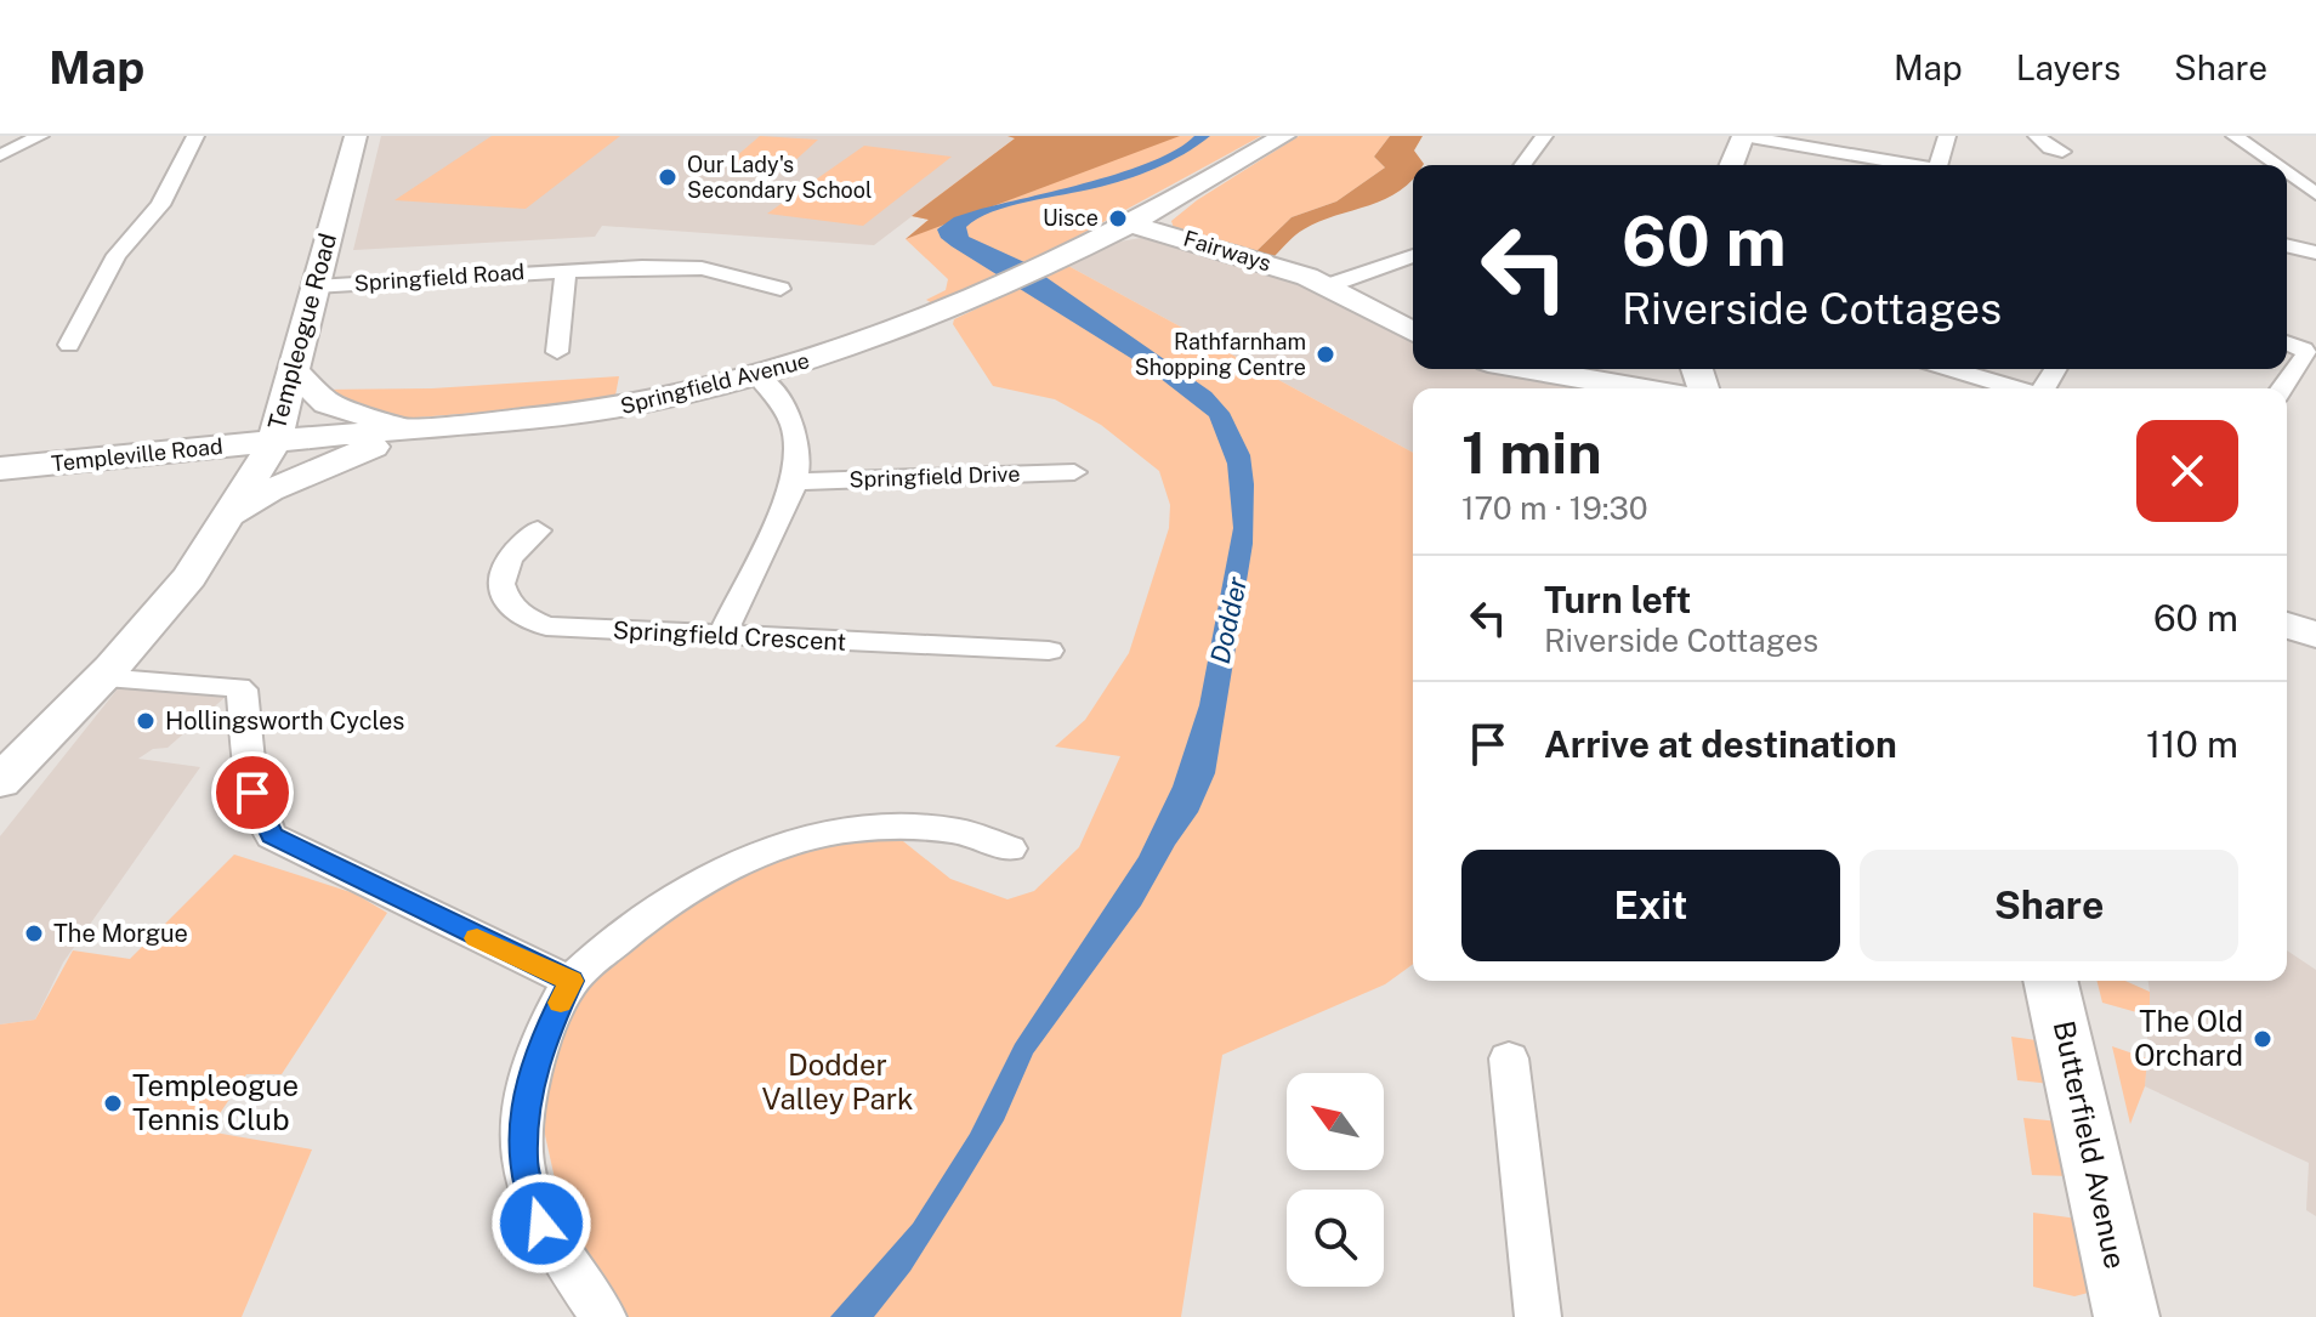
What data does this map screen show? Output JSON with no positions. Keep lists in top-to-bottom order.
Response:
{
  "streets": {
    "main road": [
      "Fairways",
      "Templeogue Road",
      "Springfield Avenue",
      "Templeville Road",
      "Butterfield Avenue"
    ],
    "street": ["Springfield Road", "Springfield Drive", "Springfield Crescent"]
  },
  "crossings": [
    ["Fairways", "Springfield Avenue"],
    ["Springfield Road", "Templeogue Road"],
    ["Templeogue Road", "Springfield Avenue"],
    ["Templeogue Road", "Templeville Road"],
    ["Springfield Avenue", "Templeville Road"]
  ],
  "water": ["Dodder"],
  "parks": ["Dodder Valley Park"],
  "places": [
    "Our Lady's Secondary School",
    "Uisce",
    "Rathfarnham Shopping Centre",
    "Hollingsworth Cycles",
    "The Morgue",
    "The Old Orchard",
    "Templeogue Tennis Club"
  ],
  "north": "top left",
  "page": {
    "header": "Map",
    "nav": ["Map", "Layers", "Share"],
    "turn": ["60 m", "Riverside Cottages"],
    "heading": ["1 min", "170 m · 19:30"],
    "list": [
      {
        "name": "Turn left",
        "note": "Riverside Cottages",
        "value": "60 m"
      },
      {
        "name": "Arrive at destination",
        "value": "110 m"
      }
    ],
    "buttons": ["Exit", "Share"]
  }
}
